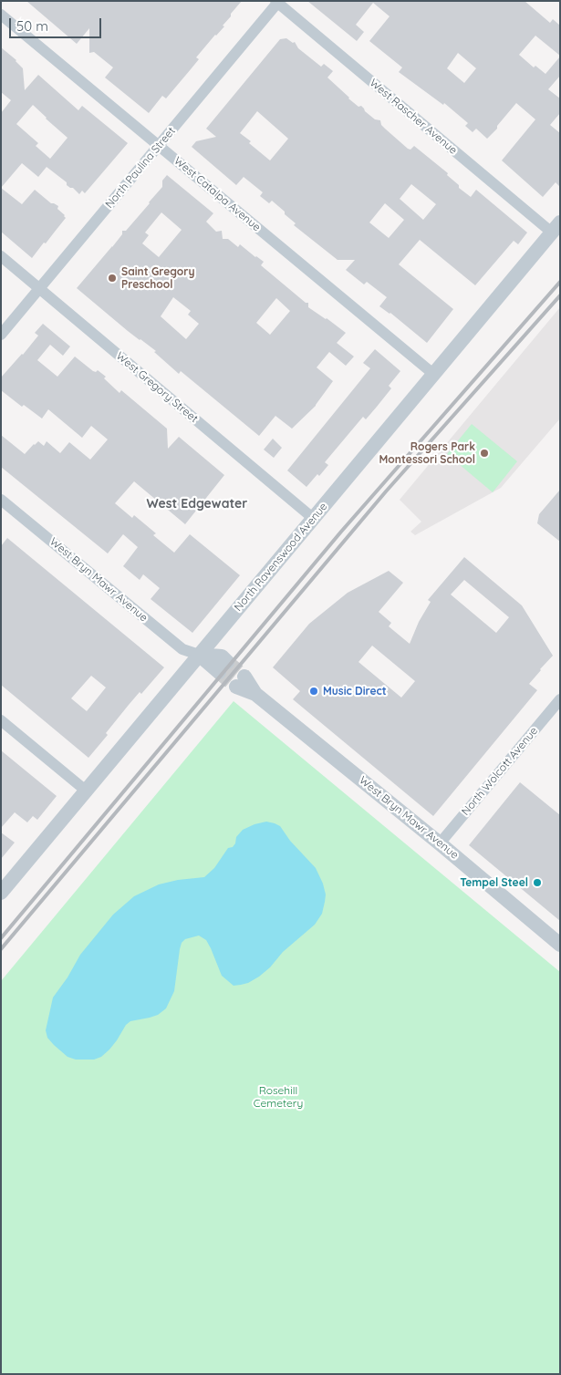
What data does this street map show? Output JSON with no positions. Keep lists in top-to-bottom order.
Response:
{
  "streets": {
    "street": [
      "West Rascher Avenue",
      "North Paulina Street",
      "West Catalpa Avenue",
      "West Gregory Street",
      "North Ravenswood Avenue",
      "West Bryn Mawr Avenue",
      "North Wolcott Avenue"
    ]
  },
  "crossings": [
    ["West Rascher Avenue", "North Paulina Street"],
    ["West Rascher Avenue", "North Ravenswood Avenue"],
    ["North Paulina Street", "West Catalpa Avenue"],
    ["North Paulina Street", "West Gregory Street"],
    ["West Catalpa Avenue", "North Ravenswood Avenue"],
    ["West Gregory Street", "North Ravenswood Avenue"],
    ["North Ravenswood Avenue", "West Bryn Mawr Avenue"],
    ["West Bryn Mawr Avenue", "North Wolcott Avenue"]
  ],
  "districts": ["West Edgewater"],
  "parks": ["Rosehill Cemetery"],
  "places": [
    "Saint Gregory Preschool",
    "Rogers Park Montessori School",
    "Music Direct",
    "Tempel Steel"
  ],
  "scale_bar": "50 m"
}
